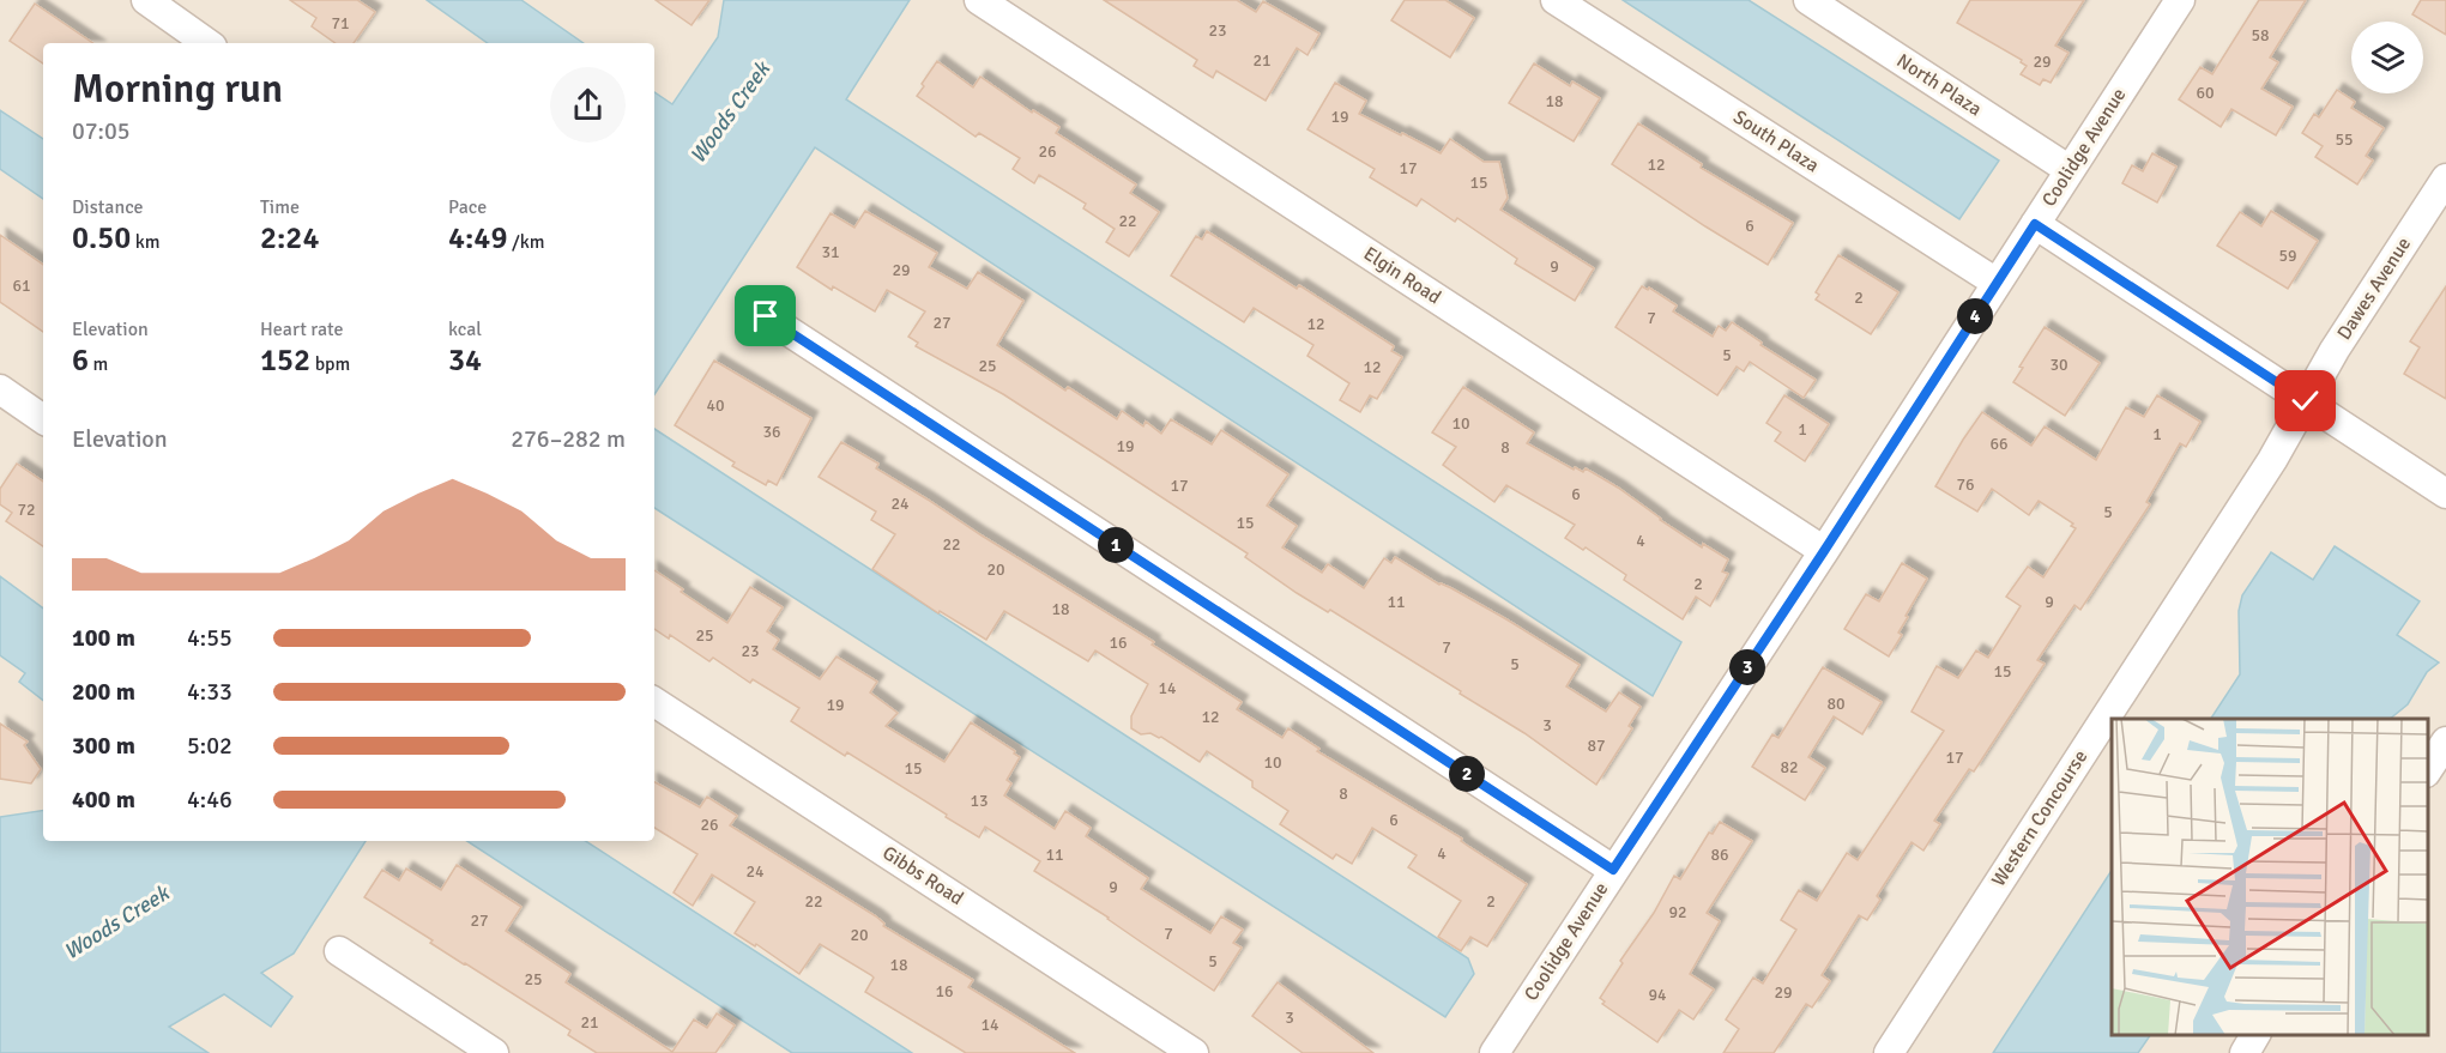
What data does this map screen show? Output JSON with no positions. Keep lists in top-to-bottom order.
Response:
{
  "streets": {
    "street": [
      "North Plaza",
      "South Plaza",
      "Coolidge Avenue",
      "Elgin Road",
      "Dawes Avenue",
      "Western Concourse",
      "Gibbs Road"
    ]
  },
  "crossings": [
    ["North Plaza", "Coolidge Avenue"],
    ["South Plaza", "Coolidge Avenue"],
    ["Coolidge Avenue", "Elgin Road"],
    ["Dawes Avenue", "Western Concourse"]
  ],
  "water": ["Woods Creek"],
  "house_numbers": [
    "71",
    "23",
    "58",
    "21",
    "29",
    "60",
    "18",
    "19",
    "55",
    "26",
    "12",
    "17",
    "15",
    "22",
    "6",
    "31",
    "59",
    "9",
    "29",
    "61",
    "2",
    "7",
    "27",
    "12",
    "5",
    "30",
    "25",
    "12",
    "40",
    "10",
    "1",
    "36",
    "1",
    "66",
    "19",
    "8",
    "76",
    "17",
    "6",
    "24",
    "72",
    "5",
    "15",
    "4",
    "22",
    "20",
    "2",
    "11",
    "9",
    "18",
    "25",
    "16",
    "7",
    "23",
    "5",
    "15",
    "14",
    "80",
    "19",
    "12",
    "3",
    "87",
    "17",
    "10",
    "82",
    "15",
    "8",
    "13",
    "6",
    "26",
    "4",
    "11",
    "86",
    "24",
    "9",
    "22",
    "2",
    "92",
    "27",
    "7",
    "20",
    "5",
    "18",
    "25",
    "16",
    "29",
    "94",
    "3",
    "21",
    "14"
  ],
  "page": {
    "heading": ["Morning run", "07:05"],
    "stats": [
      ["Distance", "0.50 km"],
      ["Time", "2:24"],
      ["Pace", "4:49 /km"],
      ["Elevation", "6 m"],
      ["Heart rate", "152 bpm"],
      ["kcal", "34"]
    ],
    "pins": [
      "4",
      "1",
      "3",
      "2"
    ],
    "chart": ["Elevation", "276–282 m"],
    "list": [
      {
        "name": "100 m",
        "note": "4:55"
      },
      {
        "name": "200 m",
        "note": "4:33"
      },
      {
        "name": "300 m",
        "note": "5:02"
      },
      {
        "name": "400 m",
        "note": "4:46"
      }
    ]
  }
}
